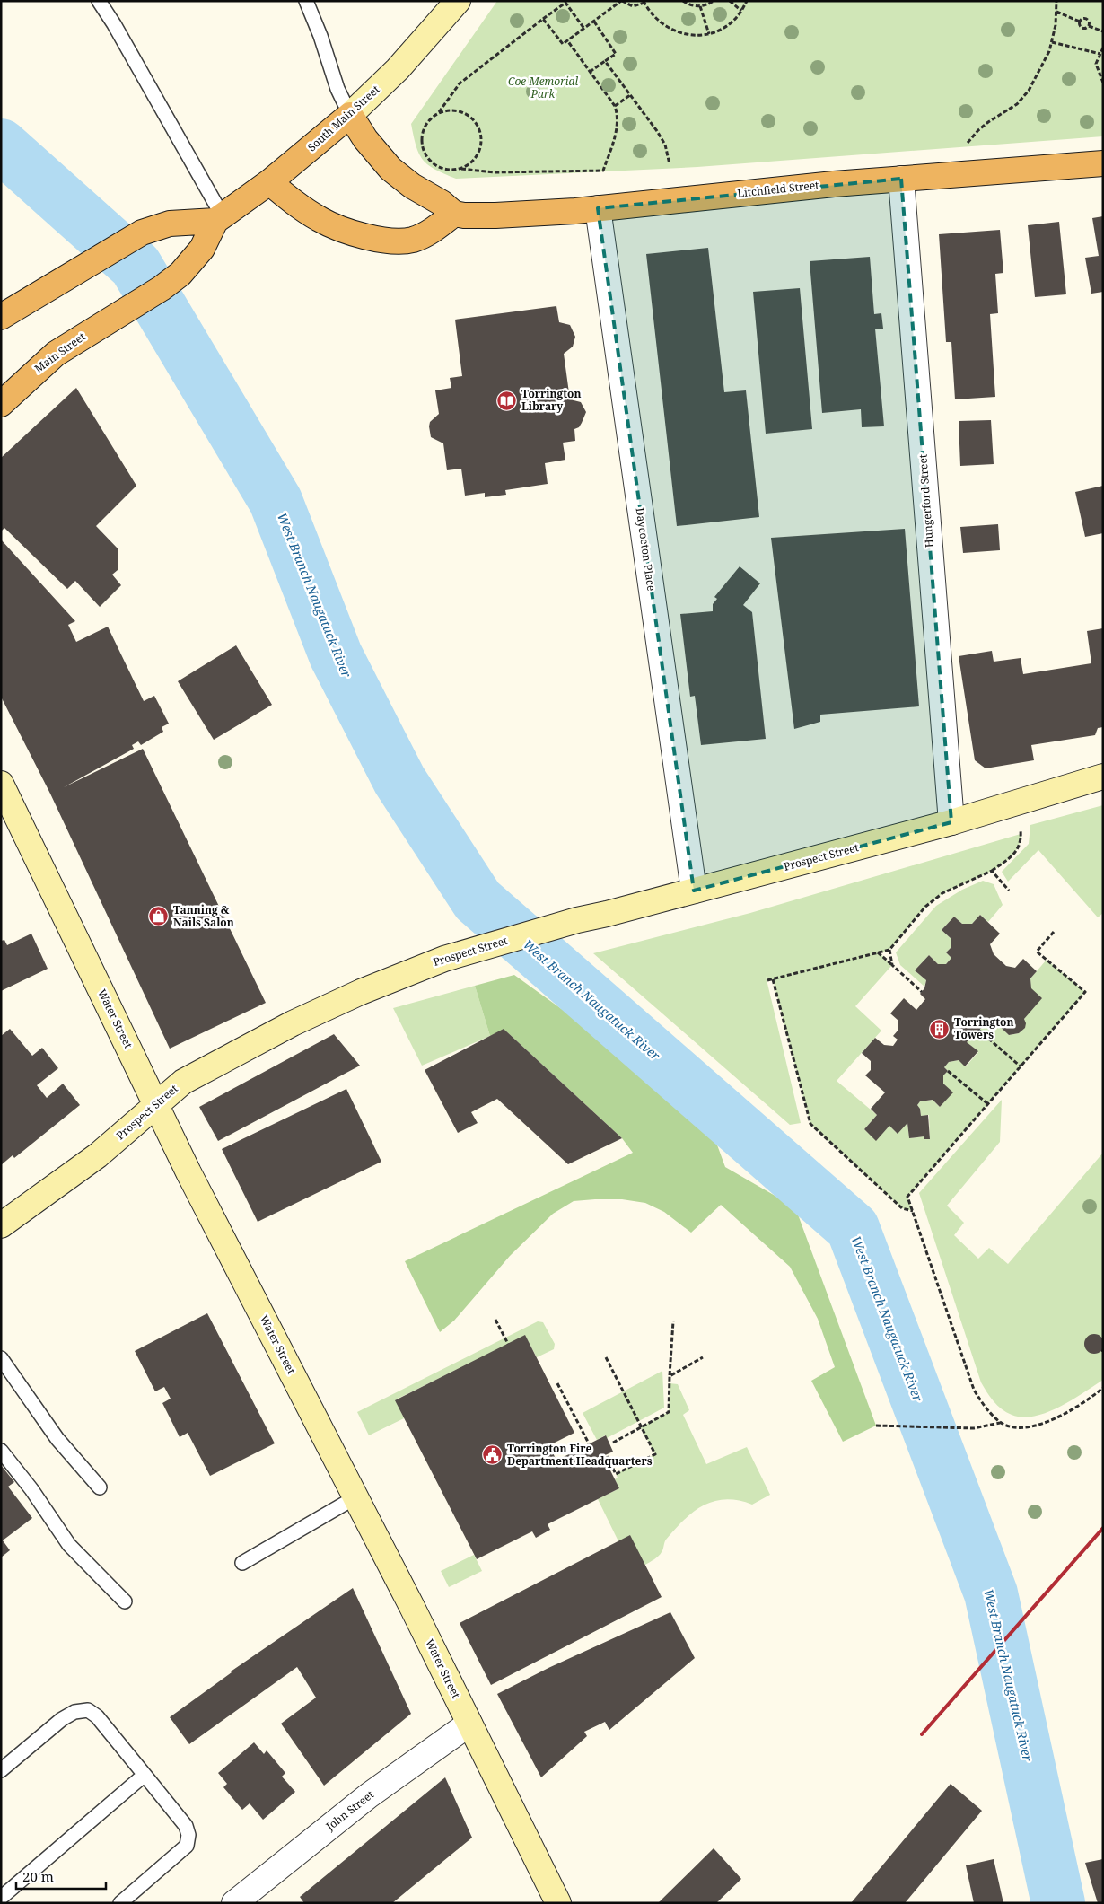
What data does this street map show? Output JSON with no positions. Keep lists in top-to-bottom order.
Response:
{
  "streets": {
    "highway": ["South Main Street", "Litchfield Street", "Main Street"],
    "main road": ["Prospect Street", "Water Street"],
    "street": ["Hungerford Street", "Daycoeton Place", "John Street"]
  },
  "crossings": [
    ["South Main Street", "Main Street"],
    ["Litchfield Street", "Hungerford Street"],
    ["Litchfield Street", "Daycoeton Place"],
    ["Hungerford Street", "Prospect Street"],
    ["Daycoeton Place", "Prospect Street"],
    ["Prospect Street", "Water Street"],
    ["Water Street", "John Street"]
  ],
  "water": ["West Branch Naugatuck River"],
  "parks": ["Coe Memorial Park"],
  "places": {
    "library": ["Torrington Library"],
    "shop": ["Tanning & Nails Salon"],
    "building": ["Torrington Towers"],
    "public building": ["Torrington Fire Department Headquarters"]
  },
  "scale_bar": "20 m"
}
